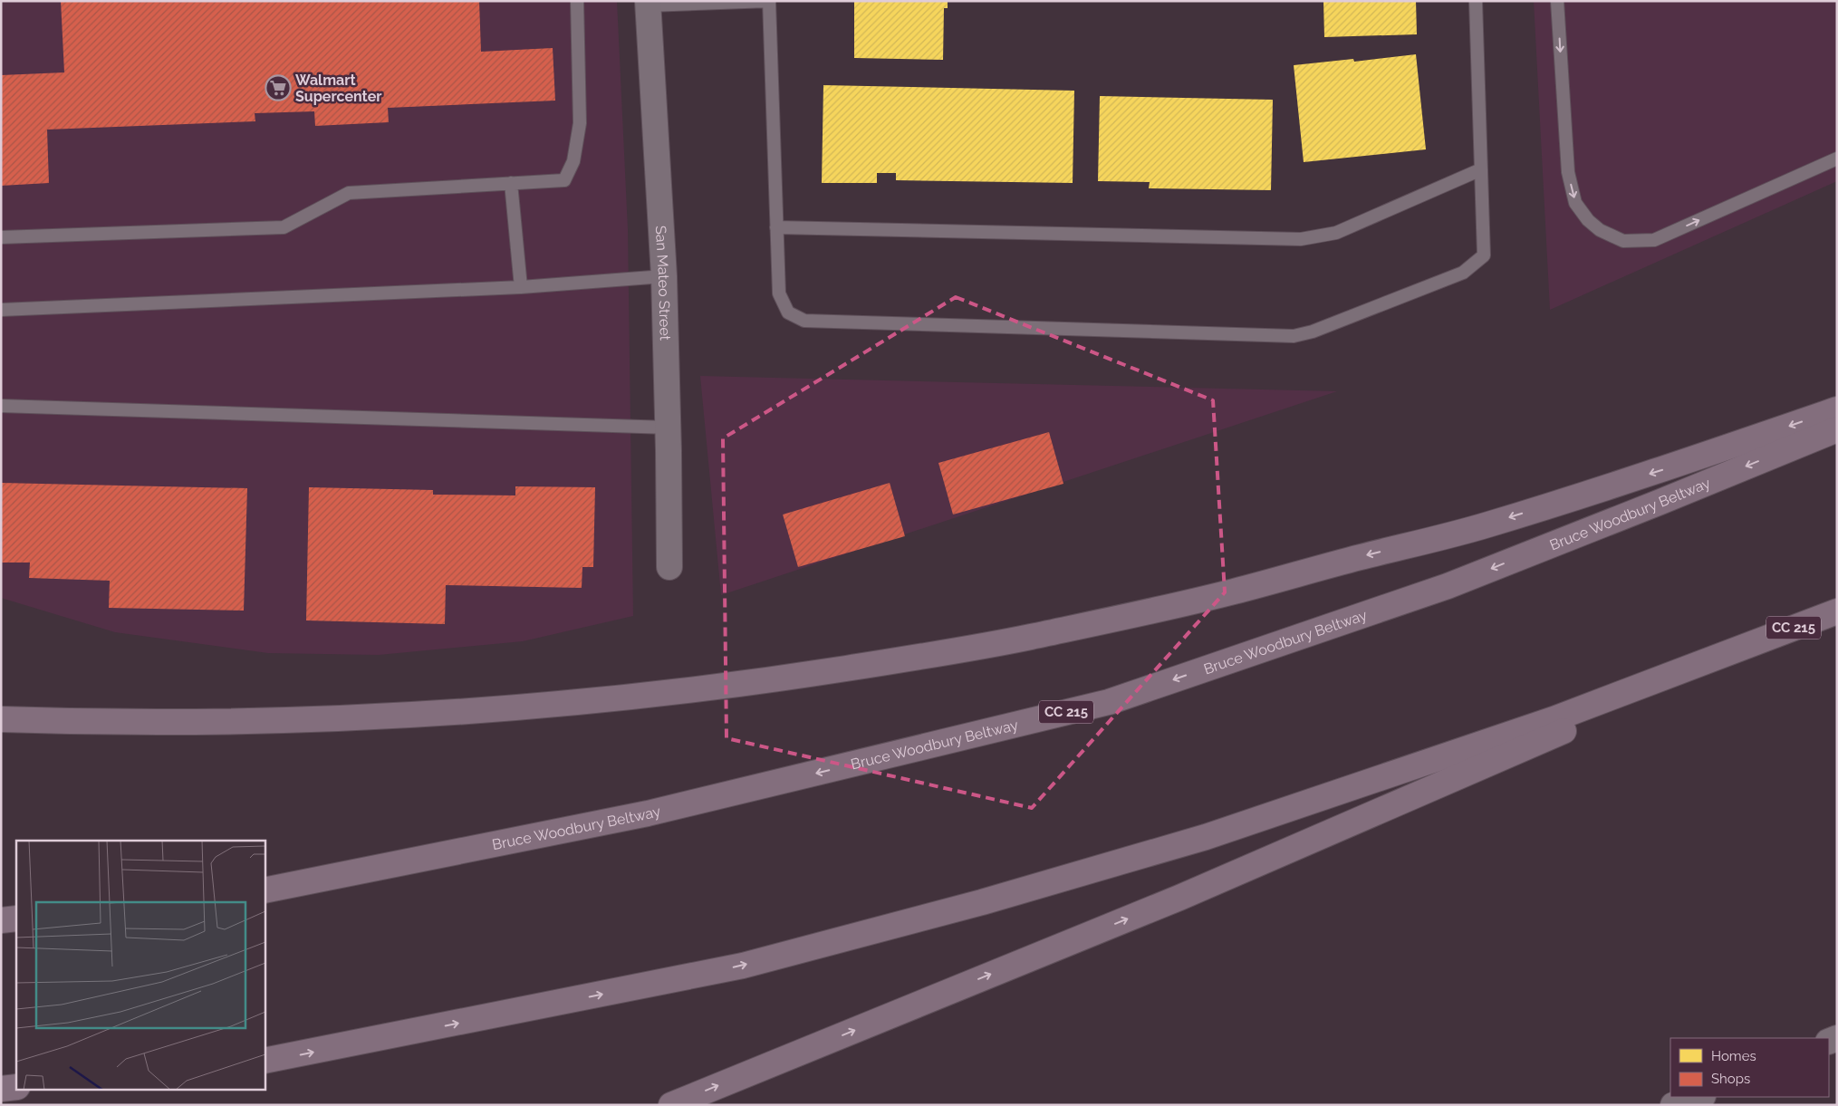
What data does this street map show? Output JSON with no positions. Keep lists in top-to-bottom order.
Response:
{
  "streets": {
    "highway": ["Bruce Woodbury Beltway", "CC 215"],
    "street": ["San Mateo Street"]
  },
  "places": {
    "supermarket": ["Walmart Supercenter"]
  },
  "legend": ["Homes", "Shops"]
}
